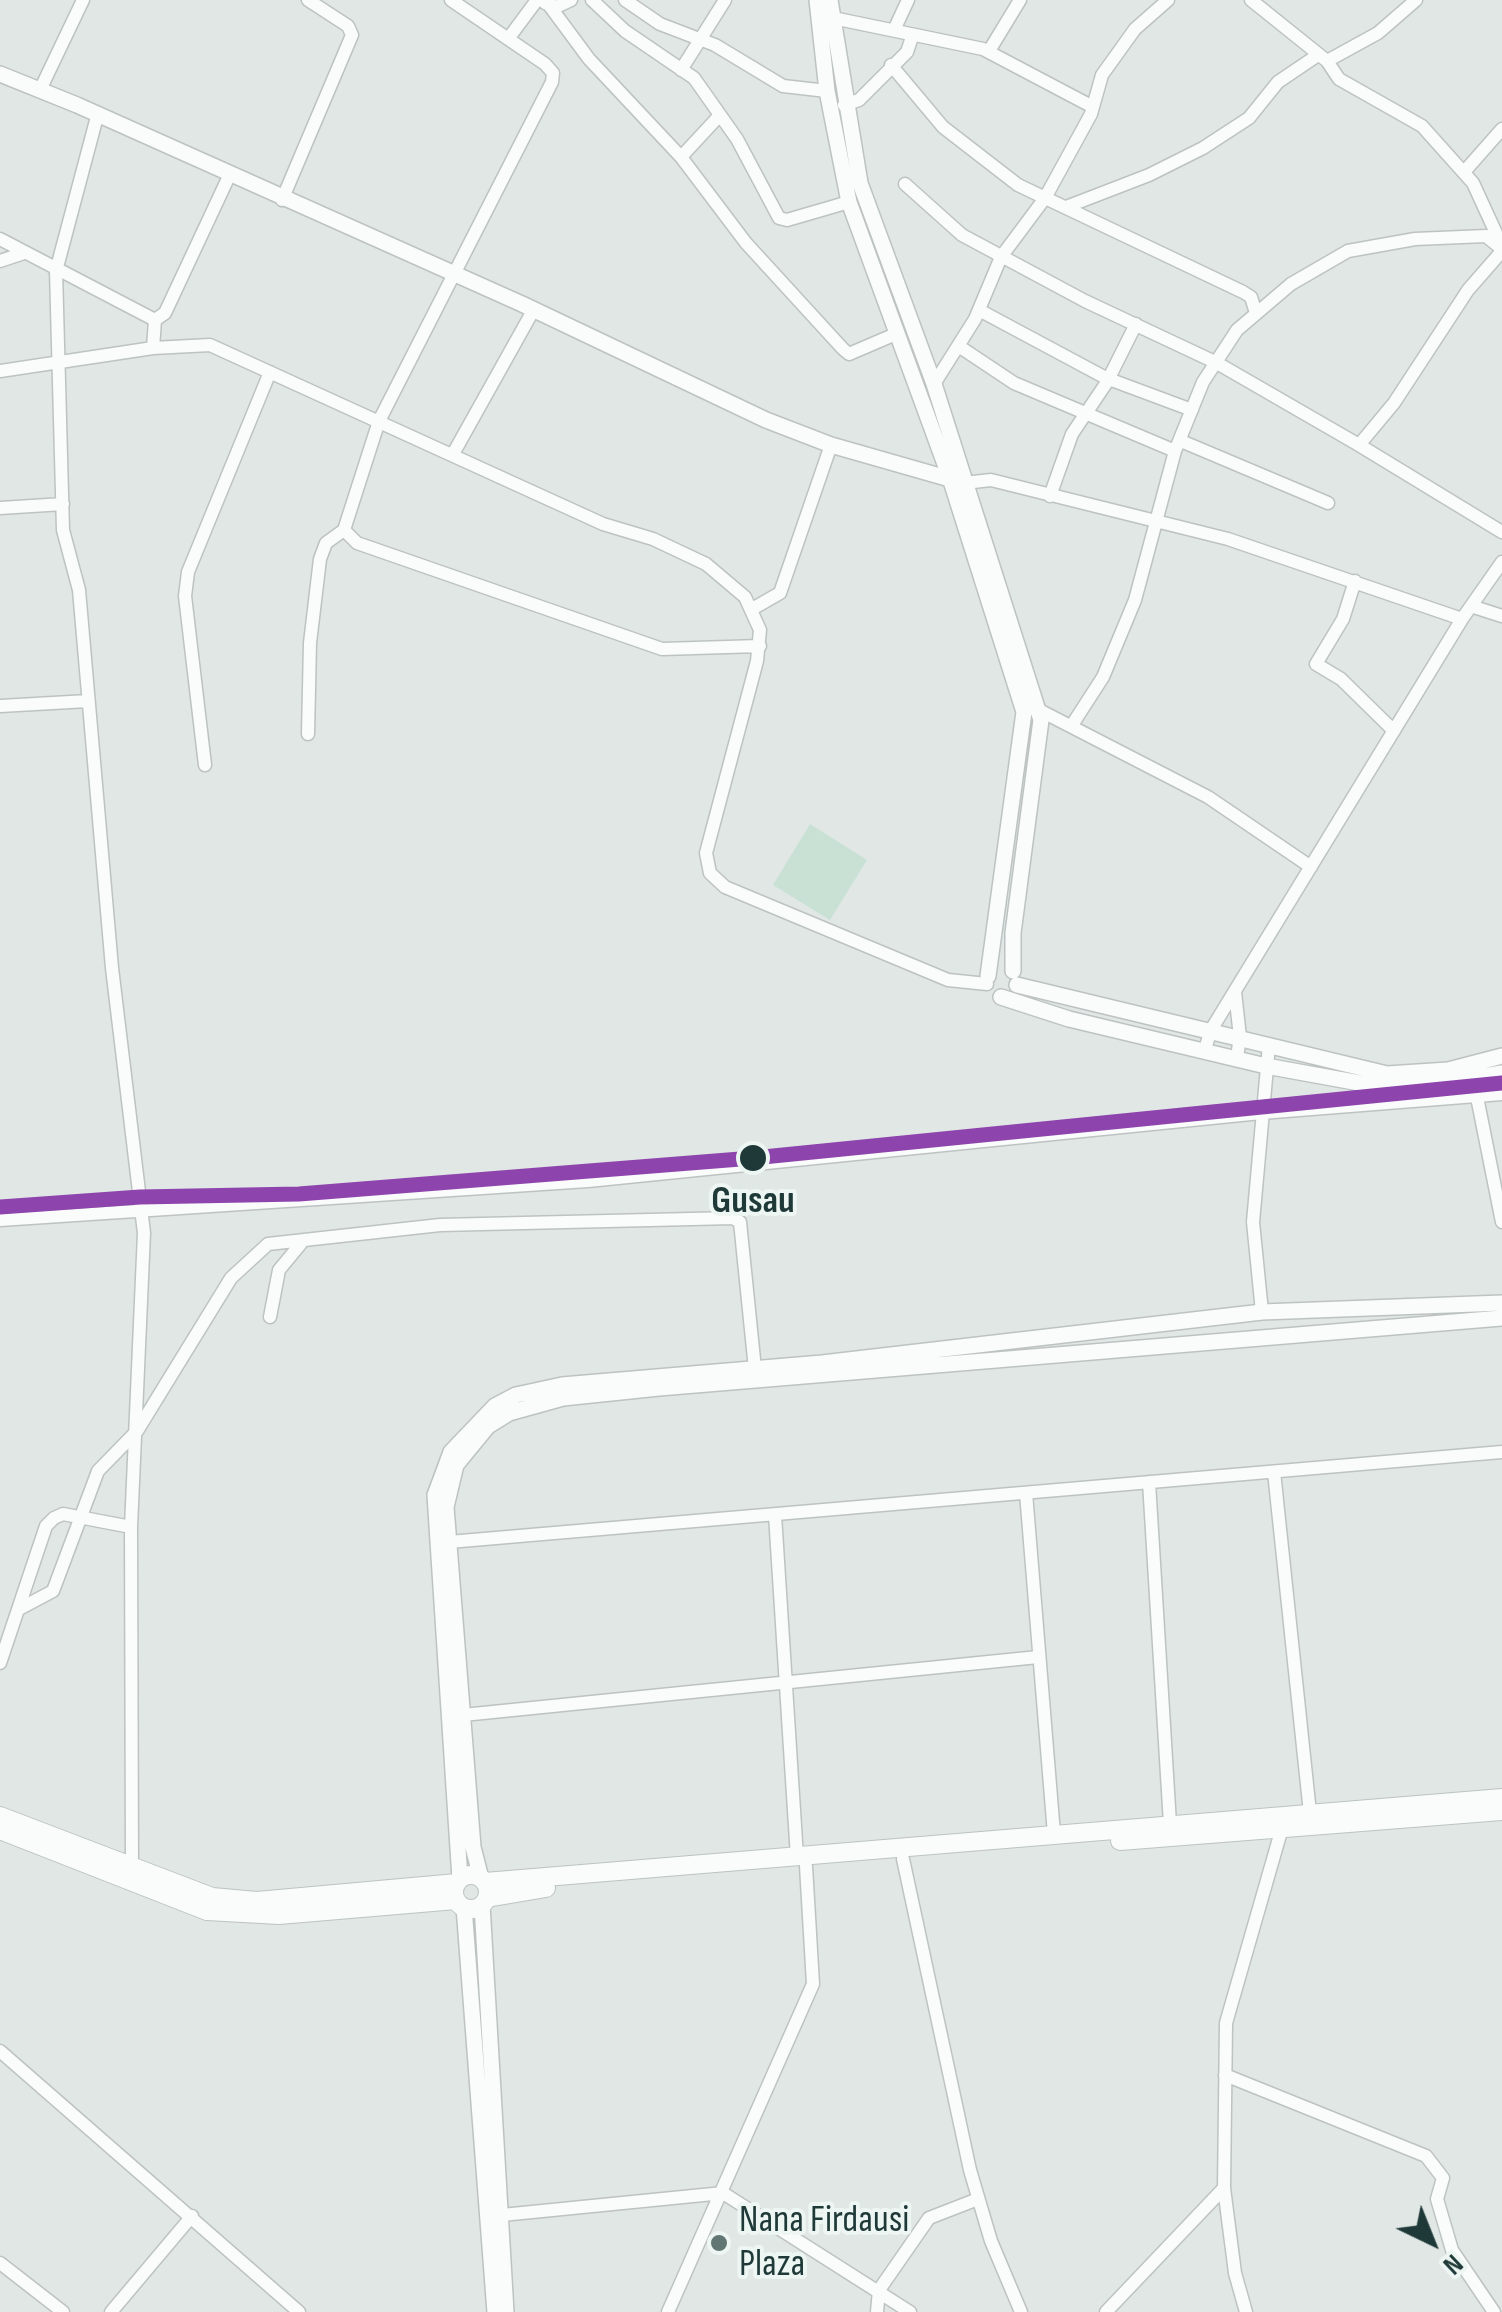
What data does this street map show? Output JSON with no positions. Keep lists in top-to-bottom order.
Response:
{
  "places": ["Gusau", "Nana Firdausi Plaza"],
  "north": "bottom right"
}
